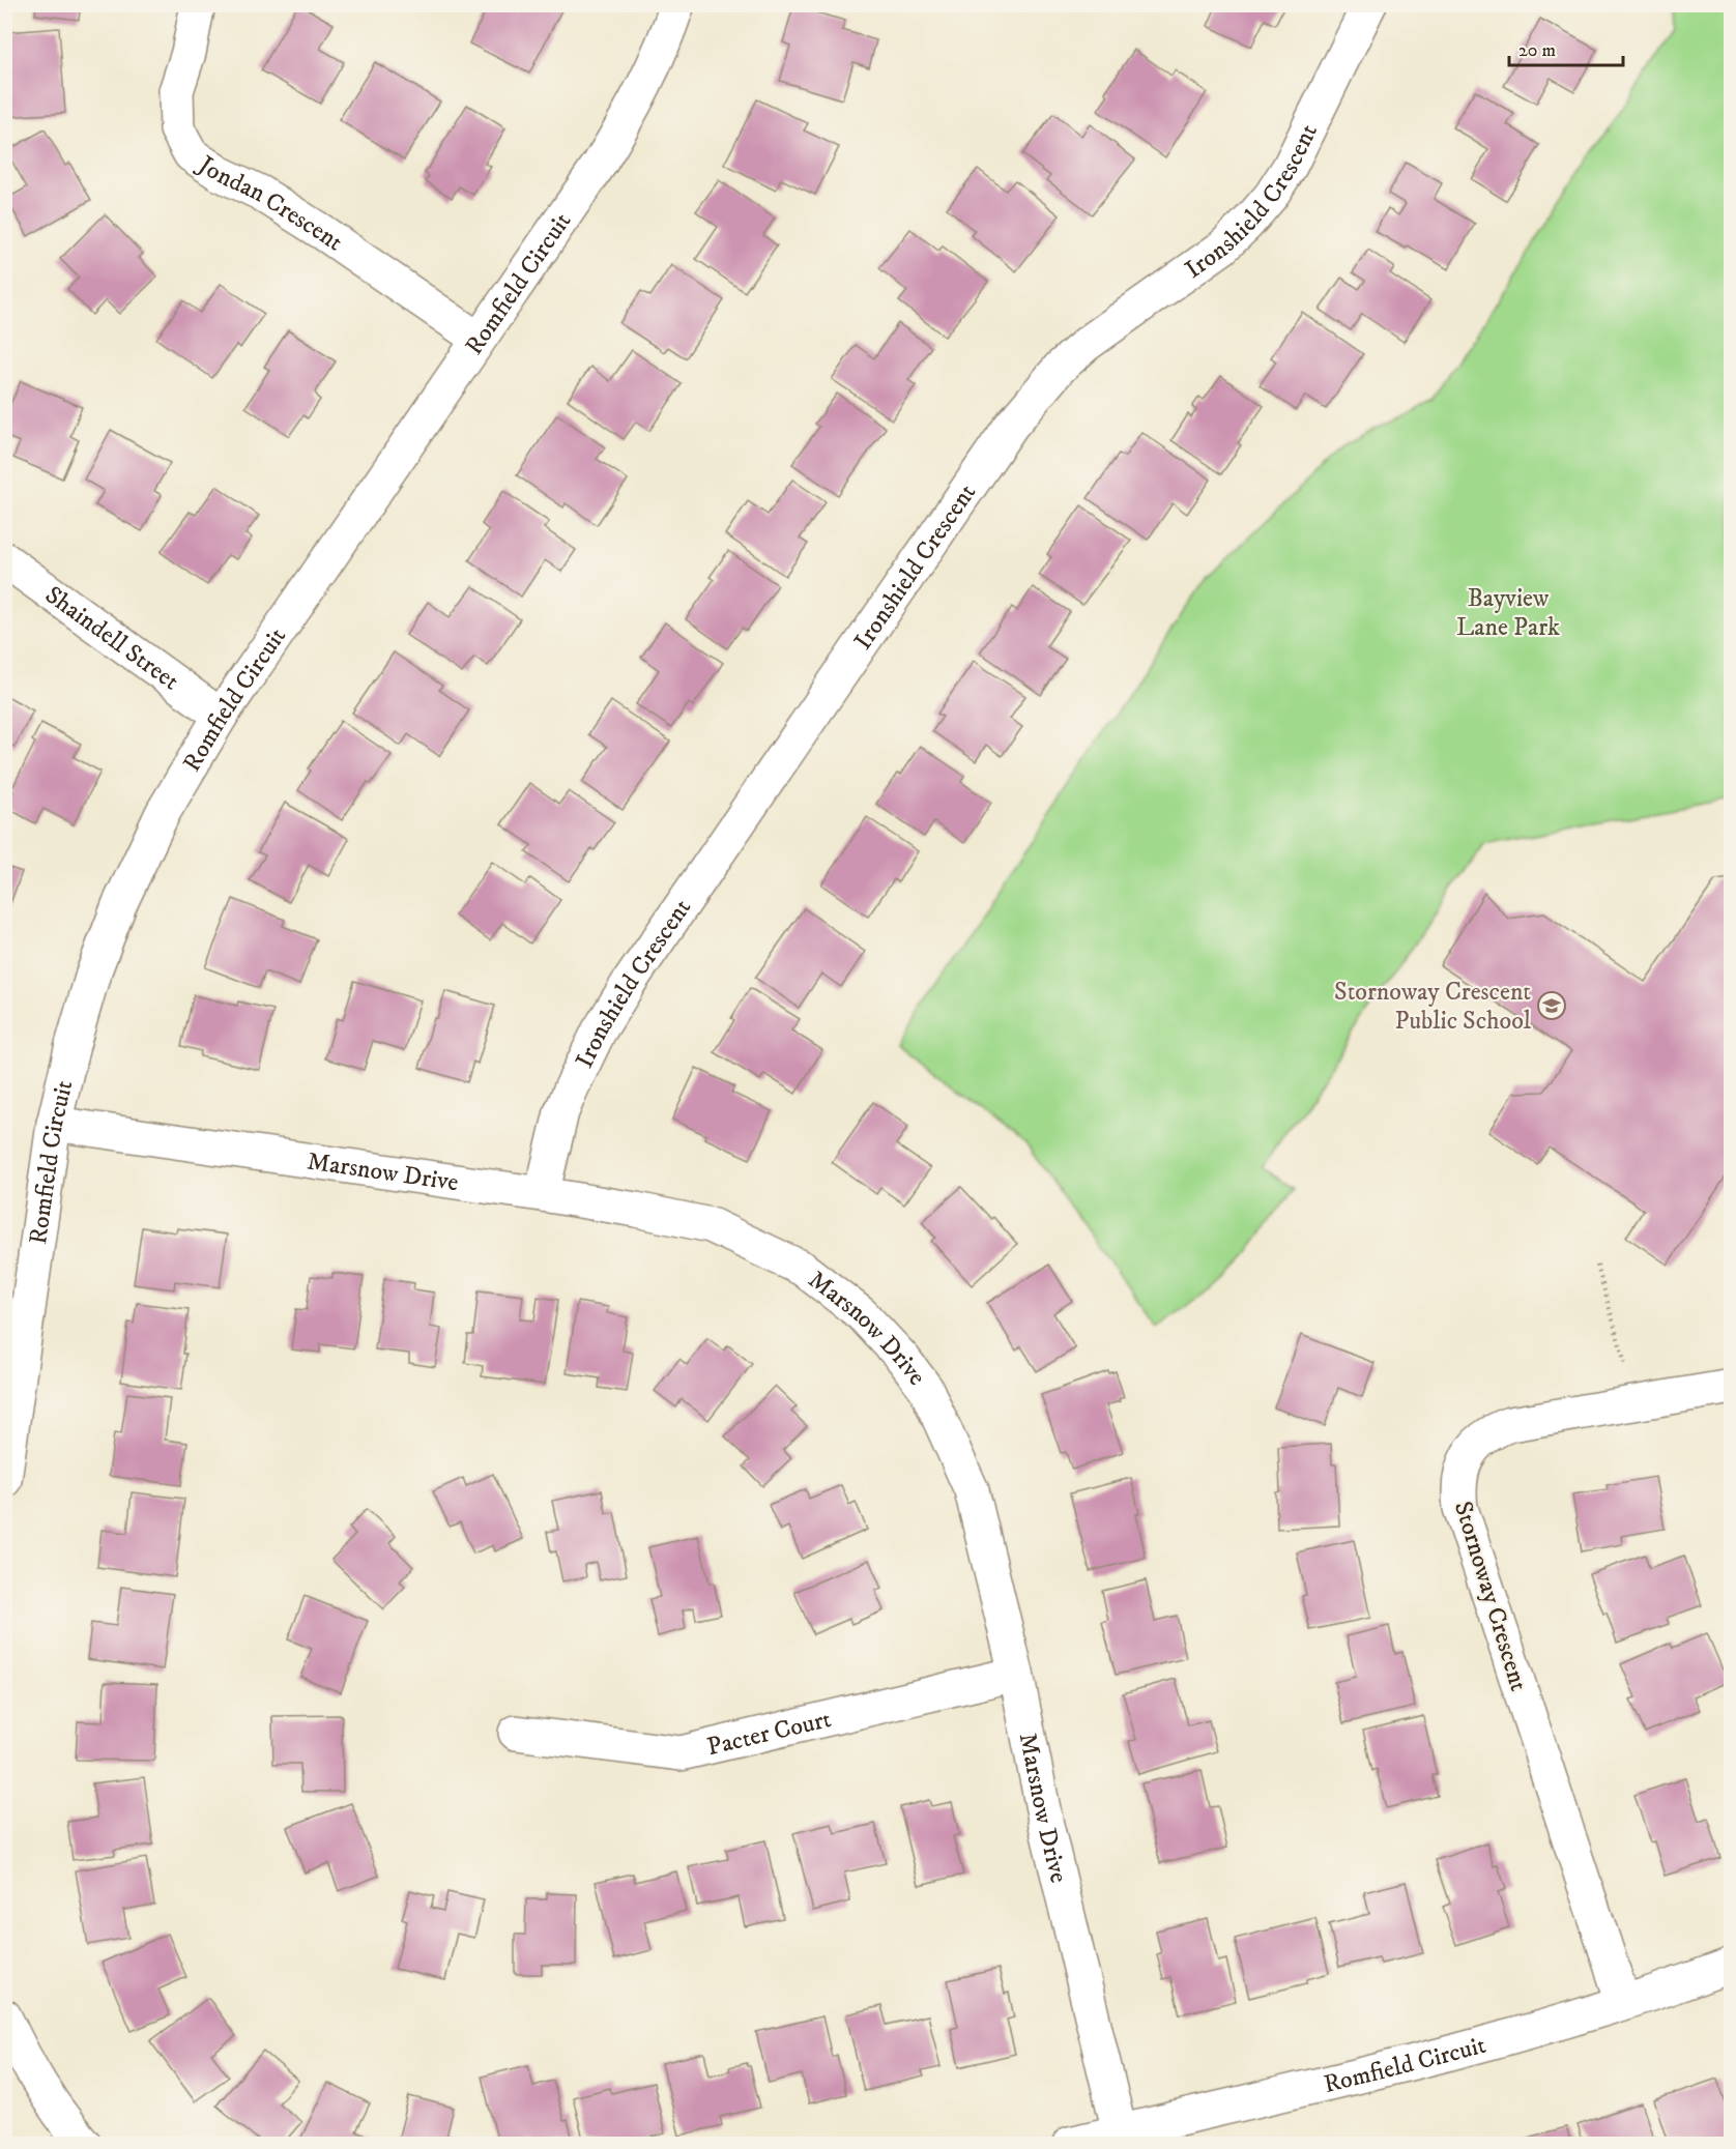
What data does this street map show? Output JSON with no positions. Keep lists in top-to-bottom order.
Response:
{
  "streets": {
    "street": [
      "Ironshield Crescent",
      "Jondan Crescent",
      "Romfield Circuit",
      "Shaindell Street",
      "Marsnow Drive",
      "Stornoway Crescent",
      "Pacter Court"
    ]
  },
  "crossings": [
    ["Ironshield Crescent", "Marsnow Drive"],
    ["Jondan Crescent", "Romfield Circuit"],
    ["Romfield Circuit", "Shaindell Street"],
    ["Romfield Circuit", "Marsnow Drive"],
    ["Romfield Circuit", "Stornoway Crescent"],
    ["Marsnow Drive", "Pacter Court"]
  ],
  "parks": ["Bayview Lane Park"],
  "places": {
    "school or university": ["Stornoway Crescent Public School"]
  },
  "scale_bar": "20 m"
}
